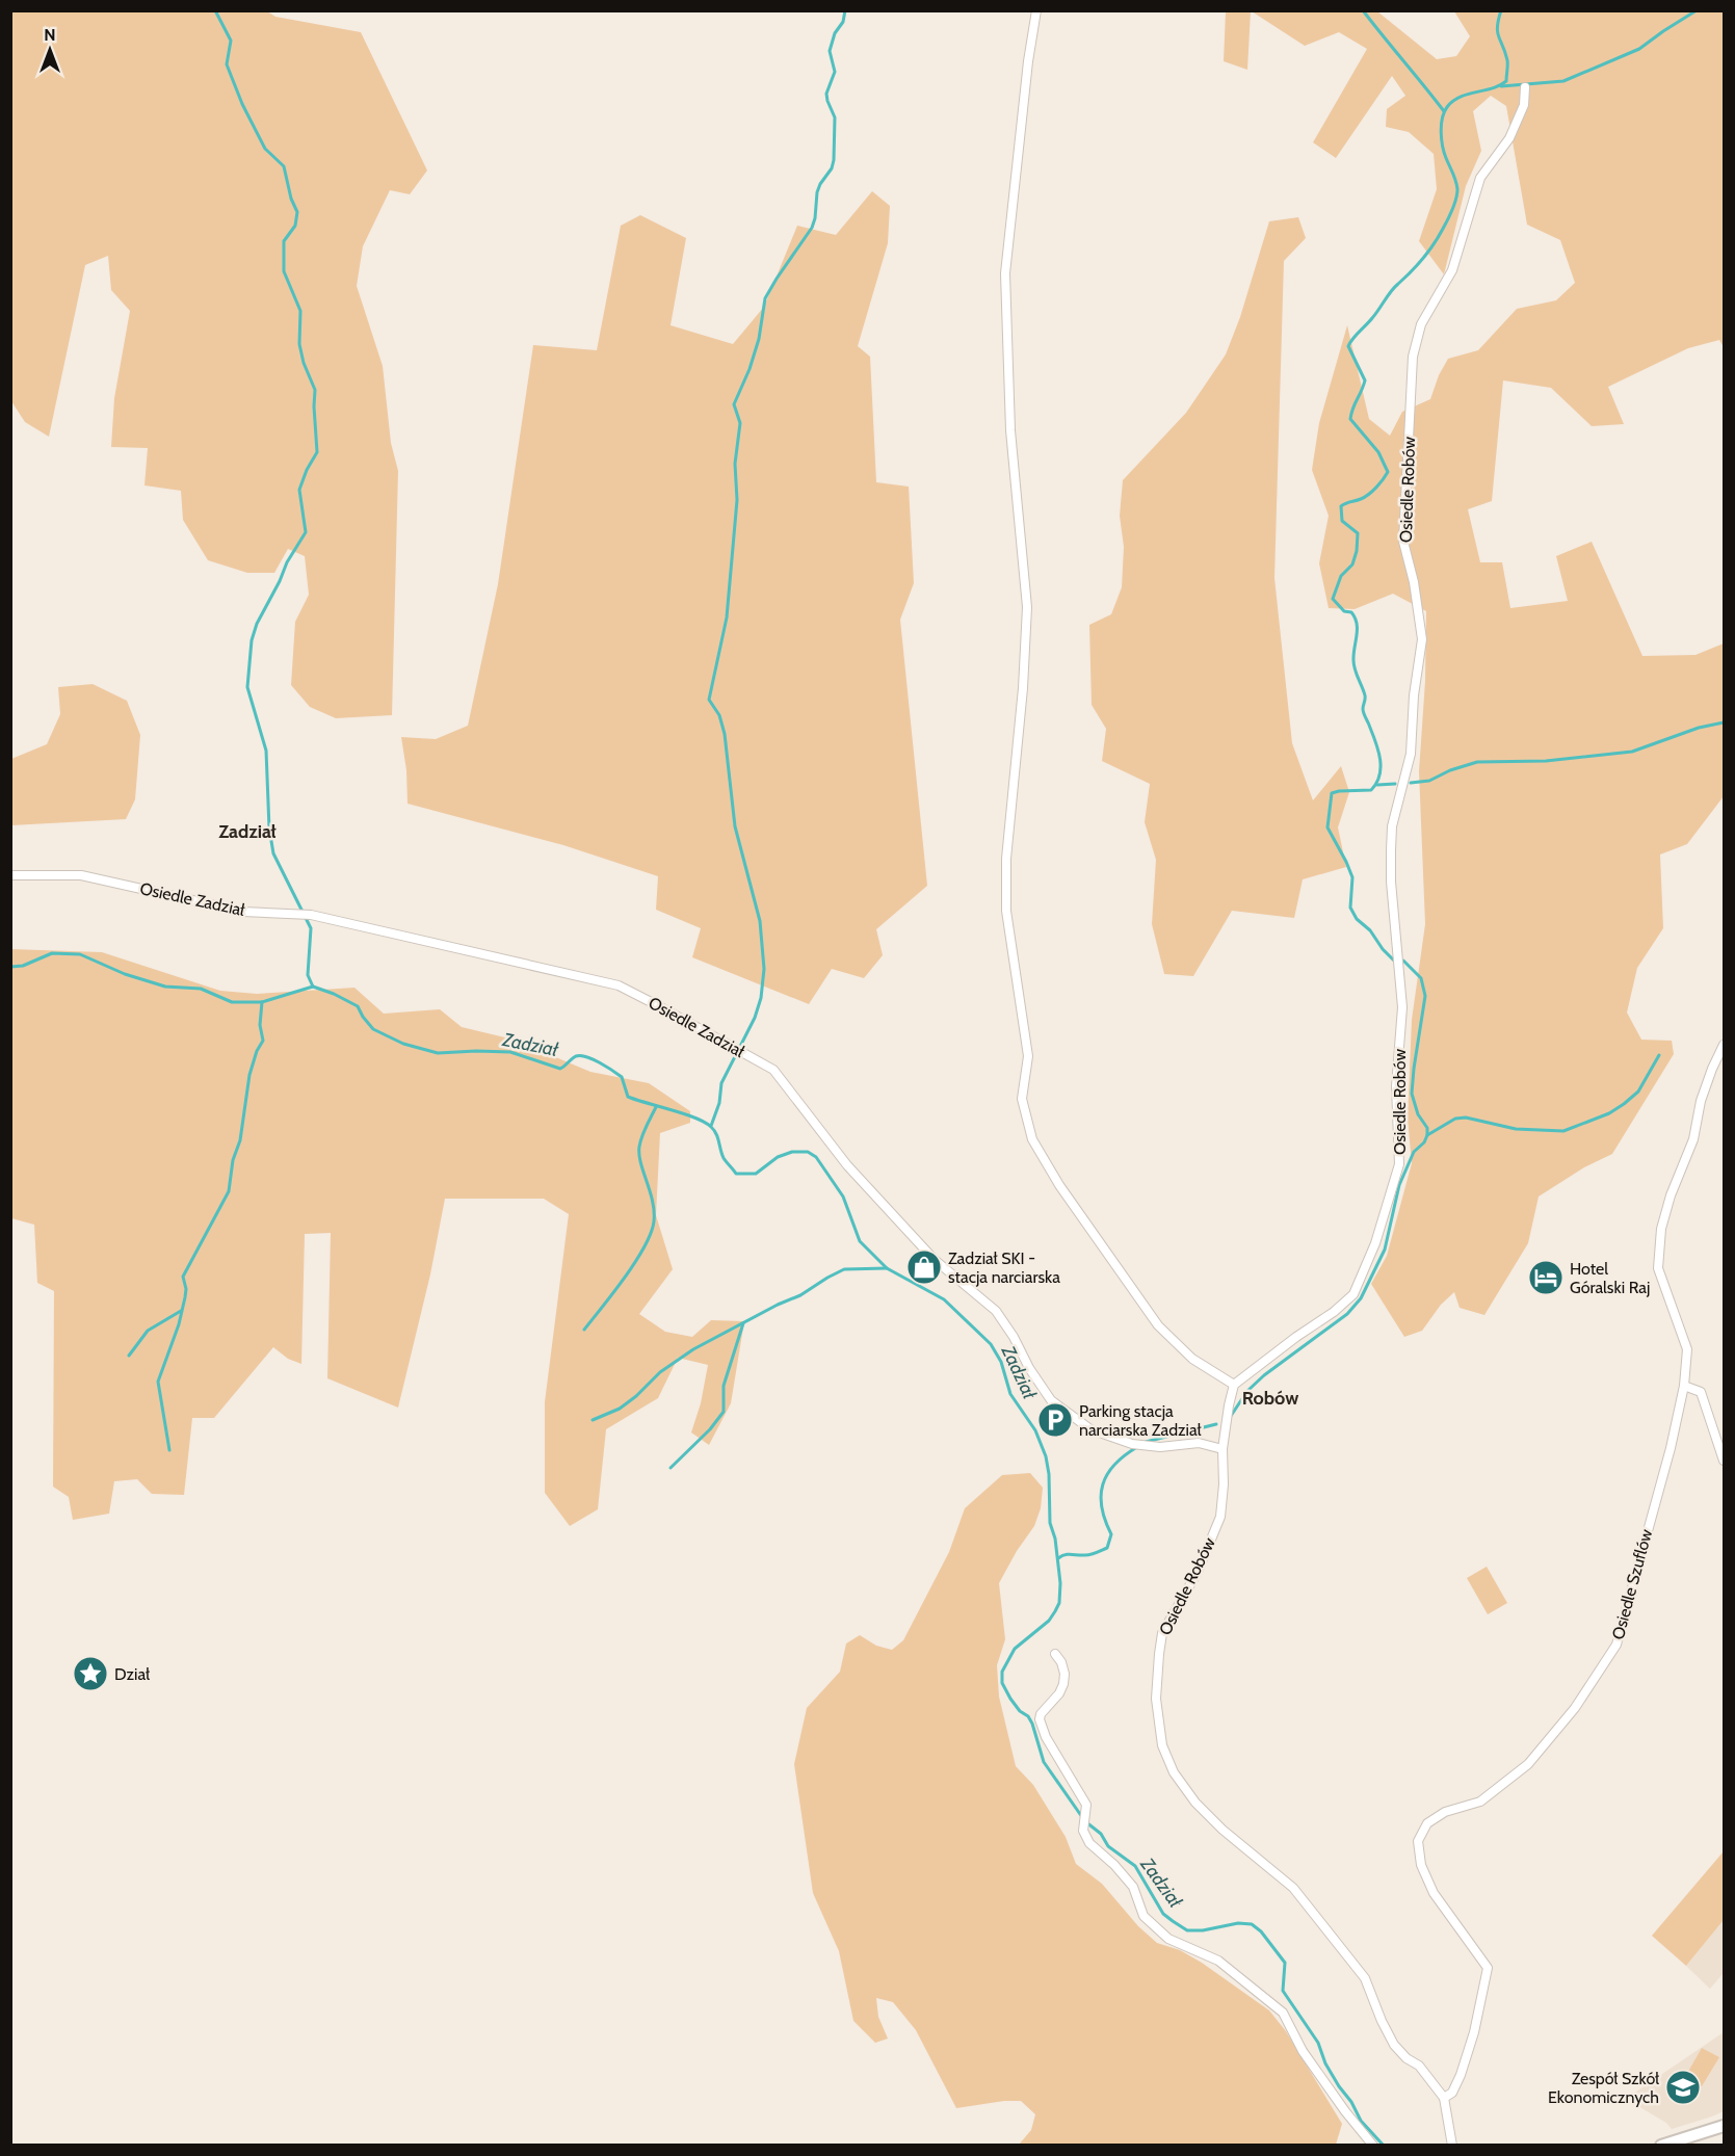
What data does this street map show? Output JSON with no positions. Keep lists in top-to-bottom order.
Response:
{
  "streets": {
    "street": ["Osiedle Robów", "Osiedle Zadział", "Osiedle Szuflów"]
  },
  "crossings": [
    ["Osiedle Robów", "Osiedle Zadział"],
    ["Osiedle Robów", "Osiedle Szuflów"]
  ],
  "districts": ["Zadział", "Robów"],
  "water": ["Zadział"],
  "places": {
    "shop": ["Zadział SKI - stacja narciarska"],
    "hotel": ["Hotel Góralski Raj"],
    "parking": ["Parking stacja narciarska Zadział"],
    "place": ["Dział"],
    "school or university": ["Zespół Szkół Ekonomicznych"]
  },
  "north": "top"
}
